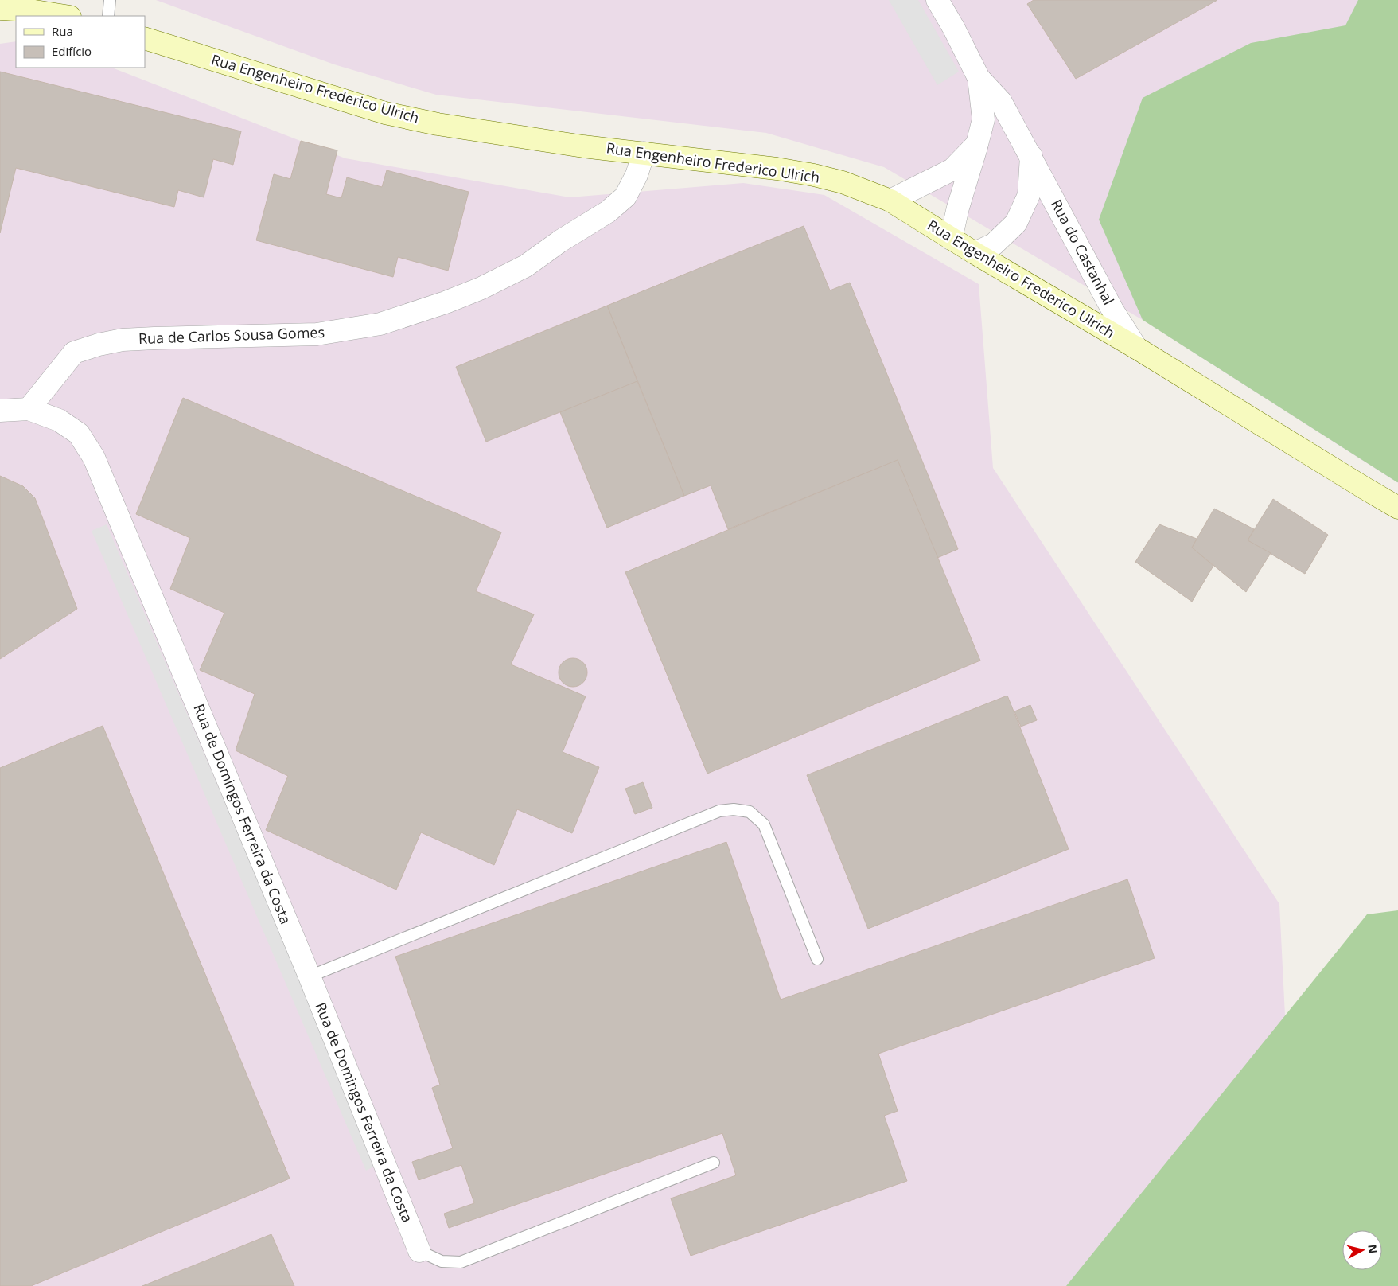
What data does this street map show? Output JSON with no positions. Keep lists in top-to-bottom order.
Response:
{
  "streets": {
    "main road": ["Rua Engenheiro Frederico Ulrich"],
    "street": ["Rua do Castanhal", "Rua de Carlos Sousa Gomes", "Rua de Domingos Ferreira da Costa"]
  },
  "crossings": [
    ["Rua Engenheiro Frederico Ulrich", "Rua do Castanhal"],
    ["Rua Engenheiro Frederico Ulrich", "Rua de Carlos Sousa Gomes"],
    ["Rua de Carlos Sousa Gomes", "Rua de Domingos Ferreira da Costa"]
  ],
  "legend": ["Rua", "Edifício"],
  "north": "right"
}
